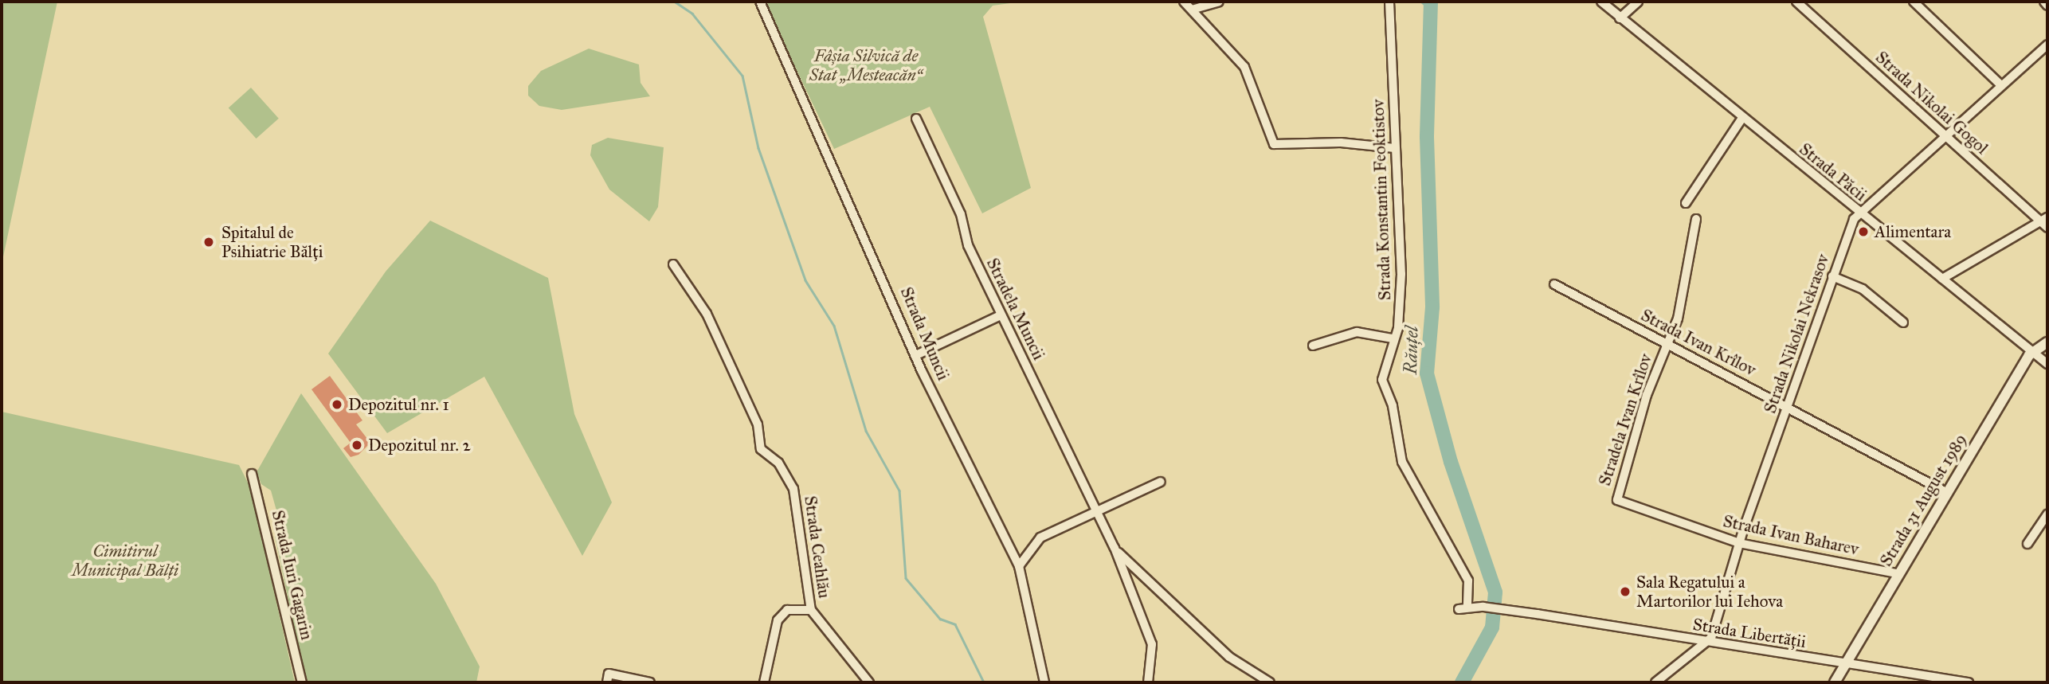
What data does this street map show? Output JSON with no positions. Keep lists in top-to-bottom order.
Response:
{
  "streets": {
    "main road": ["Strada 31 August 1989"],
    "street": [
      "Strada Nikolai Gogol",
      "Strada Păcii",
      "Strada Konstantin Feoktistov",
      "Stradela Muncii",
      "Strada Muncii",
      "Strada Nikolai Nekrasov",
      "Strada Ivan Krîlov",
      "Stradela Ivan Krîlov",
      "Strada Ivan Baharev",
      "Strada Ceahlău",
      "Strada Iuri Gagarin",
      "Strada Libertății"
    ]
  },
  "crossings": [
    ["Strada Nikolai Gogol", "Strada Nikolai Nekrasov"],
    ["Strada Păcii", "Strada Nikolai Nekrasov"],
    ["Strada Păcii", "Strada 31 August 1989"],
    ["Strada Konstantin Feoktistov", "Strada Libertății"],
    ["Strada Nikolai Nekrasov", "Strada Ivan Krîlov"],
    ["Strada Nikolai Nekrasov", "Strada Ivan Baharev"],
    ["Strada Nikolai Nekrasov", "Strada Libertății"],
    ["Strada Ivan Krîlov", "Stradela Ivan Krîlov"],
    ["Strada Ivan Krîlov", "Strada 31 August 1989"],
    ["Stradela Ivan Krîlov", "Strada Ivan Baharev"],
    ["Strada 31 August 1989", "Strada Ivan Baharev"],
    ["Strada 31 August 1989", "Strada Libertății"]
  ],
  "water": ["Răuțel"],
  "parks": ["Fâșia Silvică de Stat „Mesteacăn“", "Cimitirul Municipal Bălţi"],
  "places": [
    "Alimentara",
    "Spitalul de Psihiatrie Bălți",
    "Depozitul nr. 1",
    "Depozitul nr. 2",
    "Sala Regatului a Martorilor lui Iehova"
  ]
}
